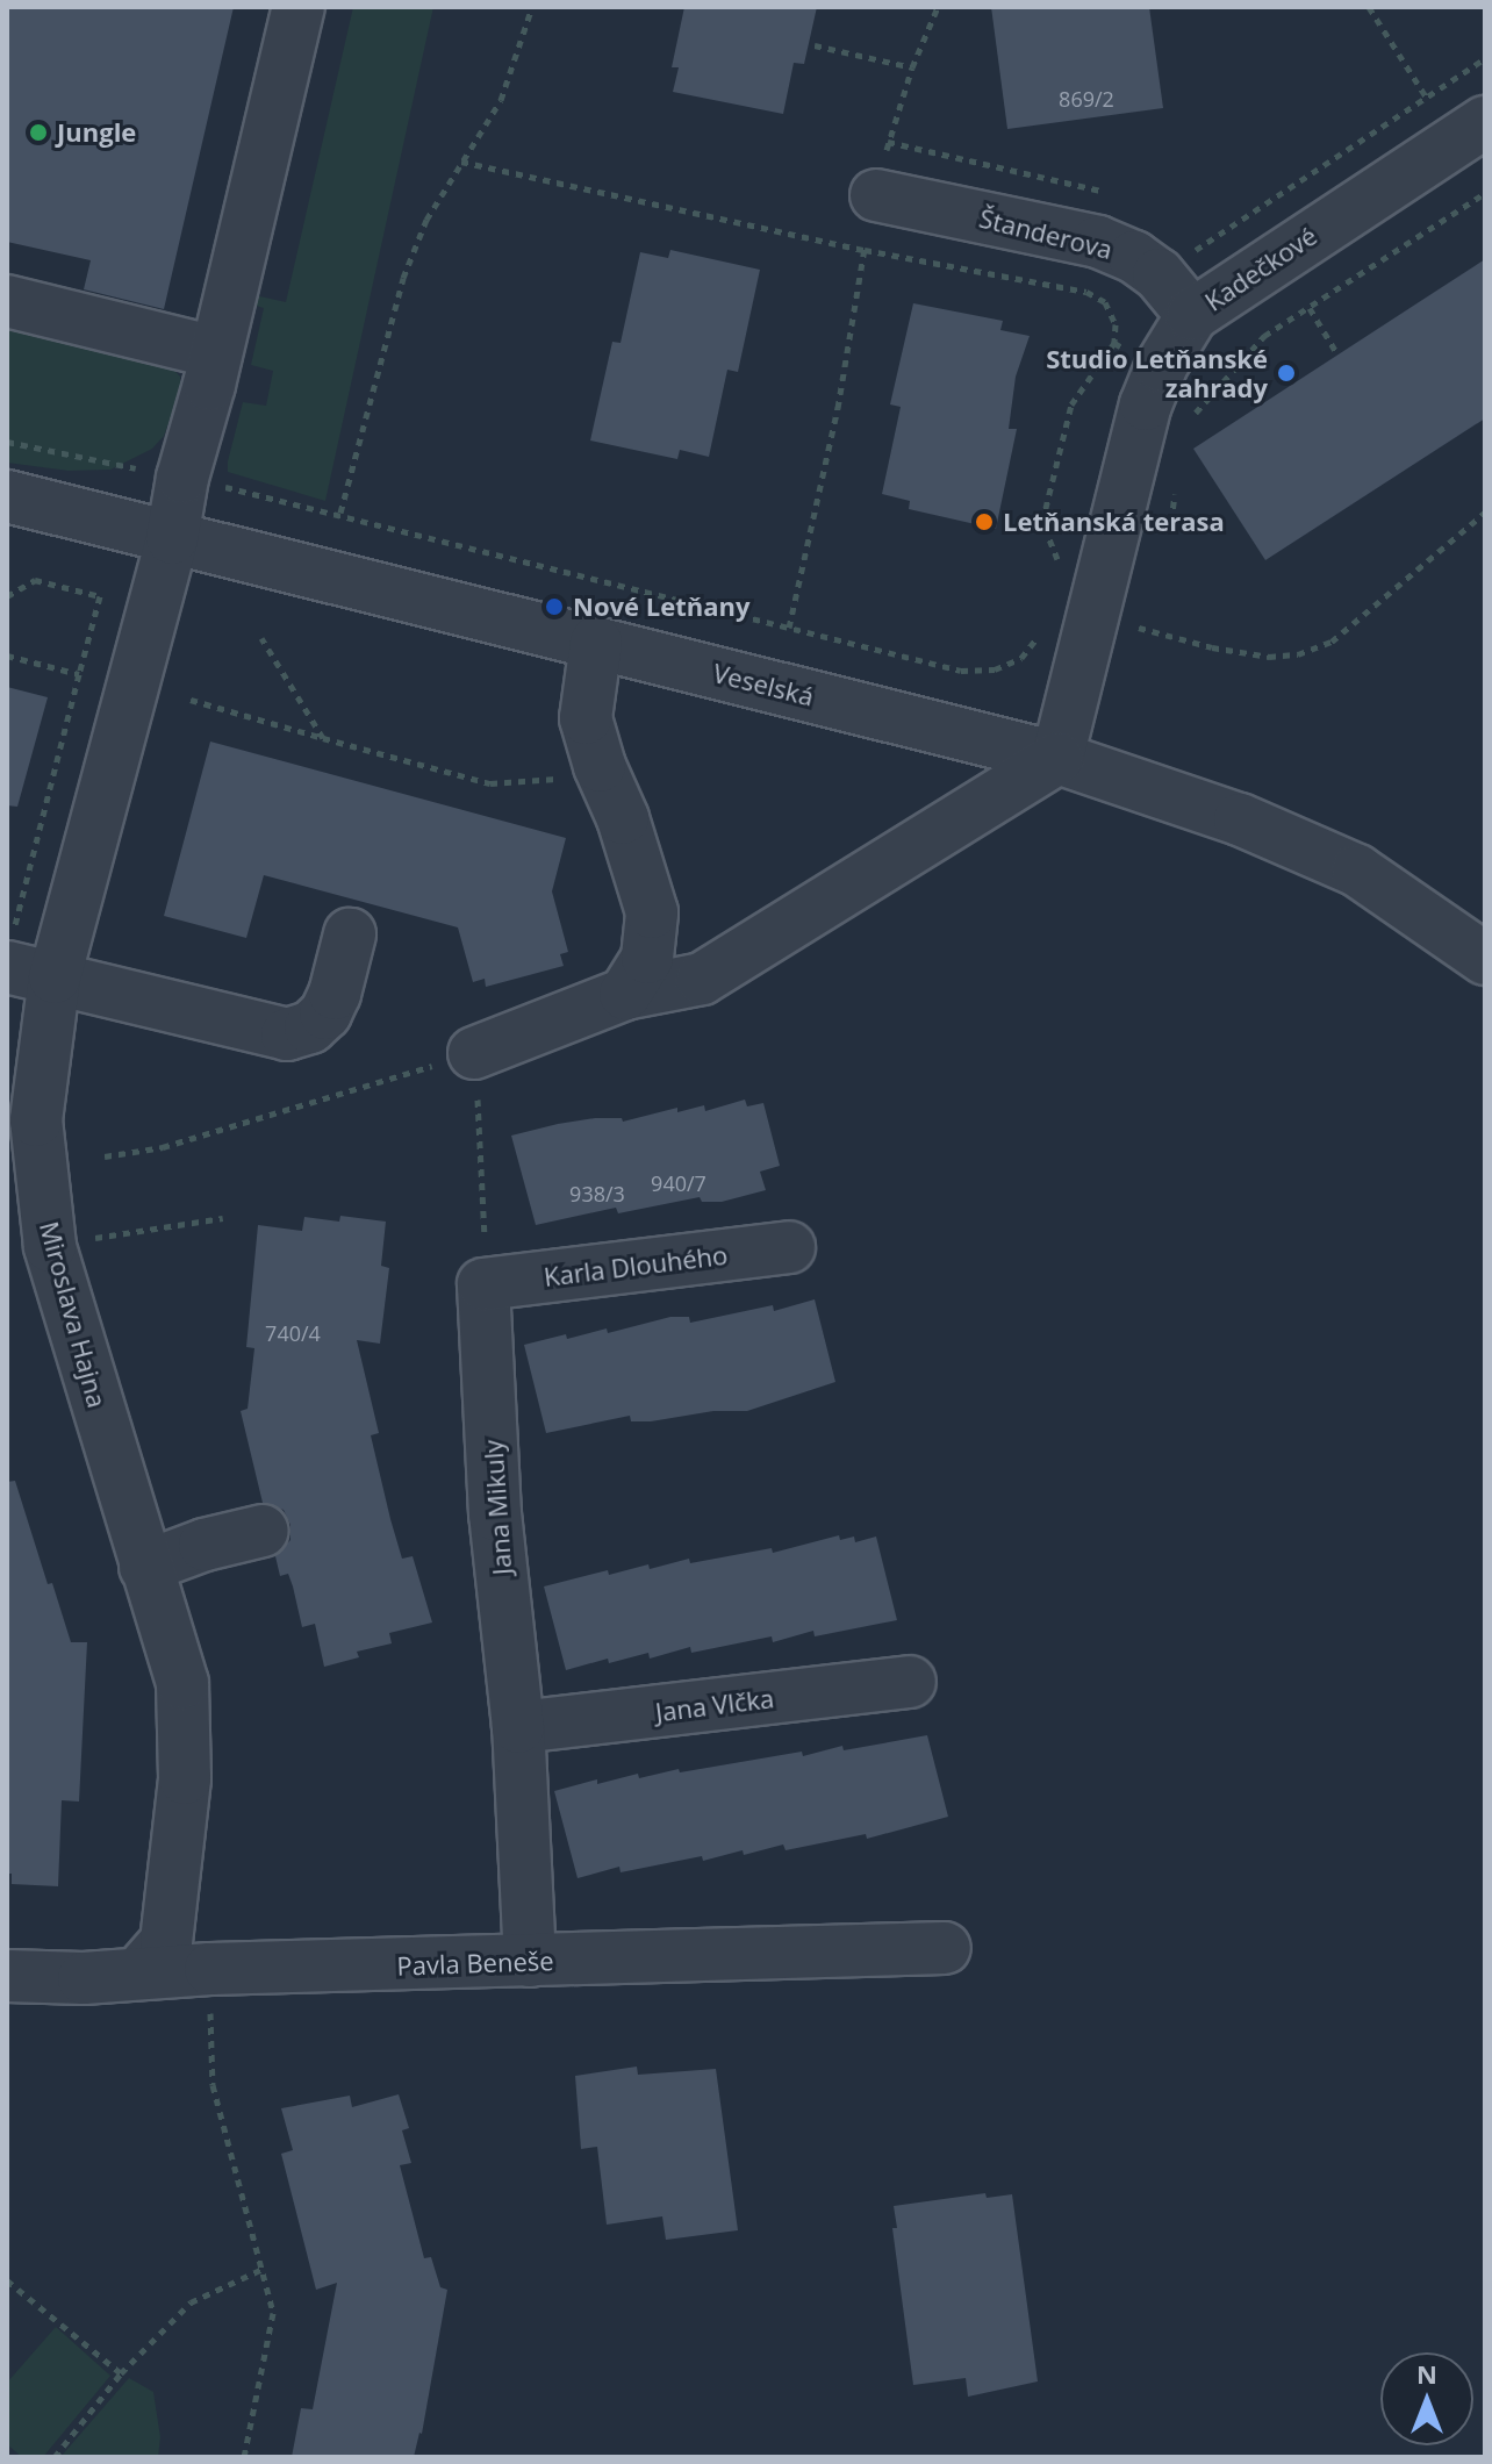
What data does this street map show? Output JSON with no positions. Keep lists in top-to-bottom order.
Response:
{
  "streets": {
    "street": [
      "Štanderova",
      "Kadečkové",
      "Veselská",
      "Karla Dlouhého",
      "Miroslava Hajna",
      "Jana Mikuly",
      "Jana Vlčka",
      "Pavla Beneše"
    ]
  },
  "crossings": [
    ["Štanderova", "Kadečkové"],
    ["Kadečkové", "Veselská"],
    ["Veselská", "Miroslava Hajna"],
    ["Karla Dlouhého", "Jana Mikuly"],
    ["Miroslava Hajna", "Pavla Beneše"],
    ["Jana Mikuly", "Jana Vlčka"],
    ["Jana Mikuly", "Pavla Beneše"]
  ],
  "places": [
    "Jungle",
    "Studio Letňanské zahrady",
    "Letňanská terasa",
    "Nové Letňany"
  ],
  "house_numbers": [
    "869/2",
    "940/7",
    "938/3",
    "740/4"
  ],
  "north": "top"
}
